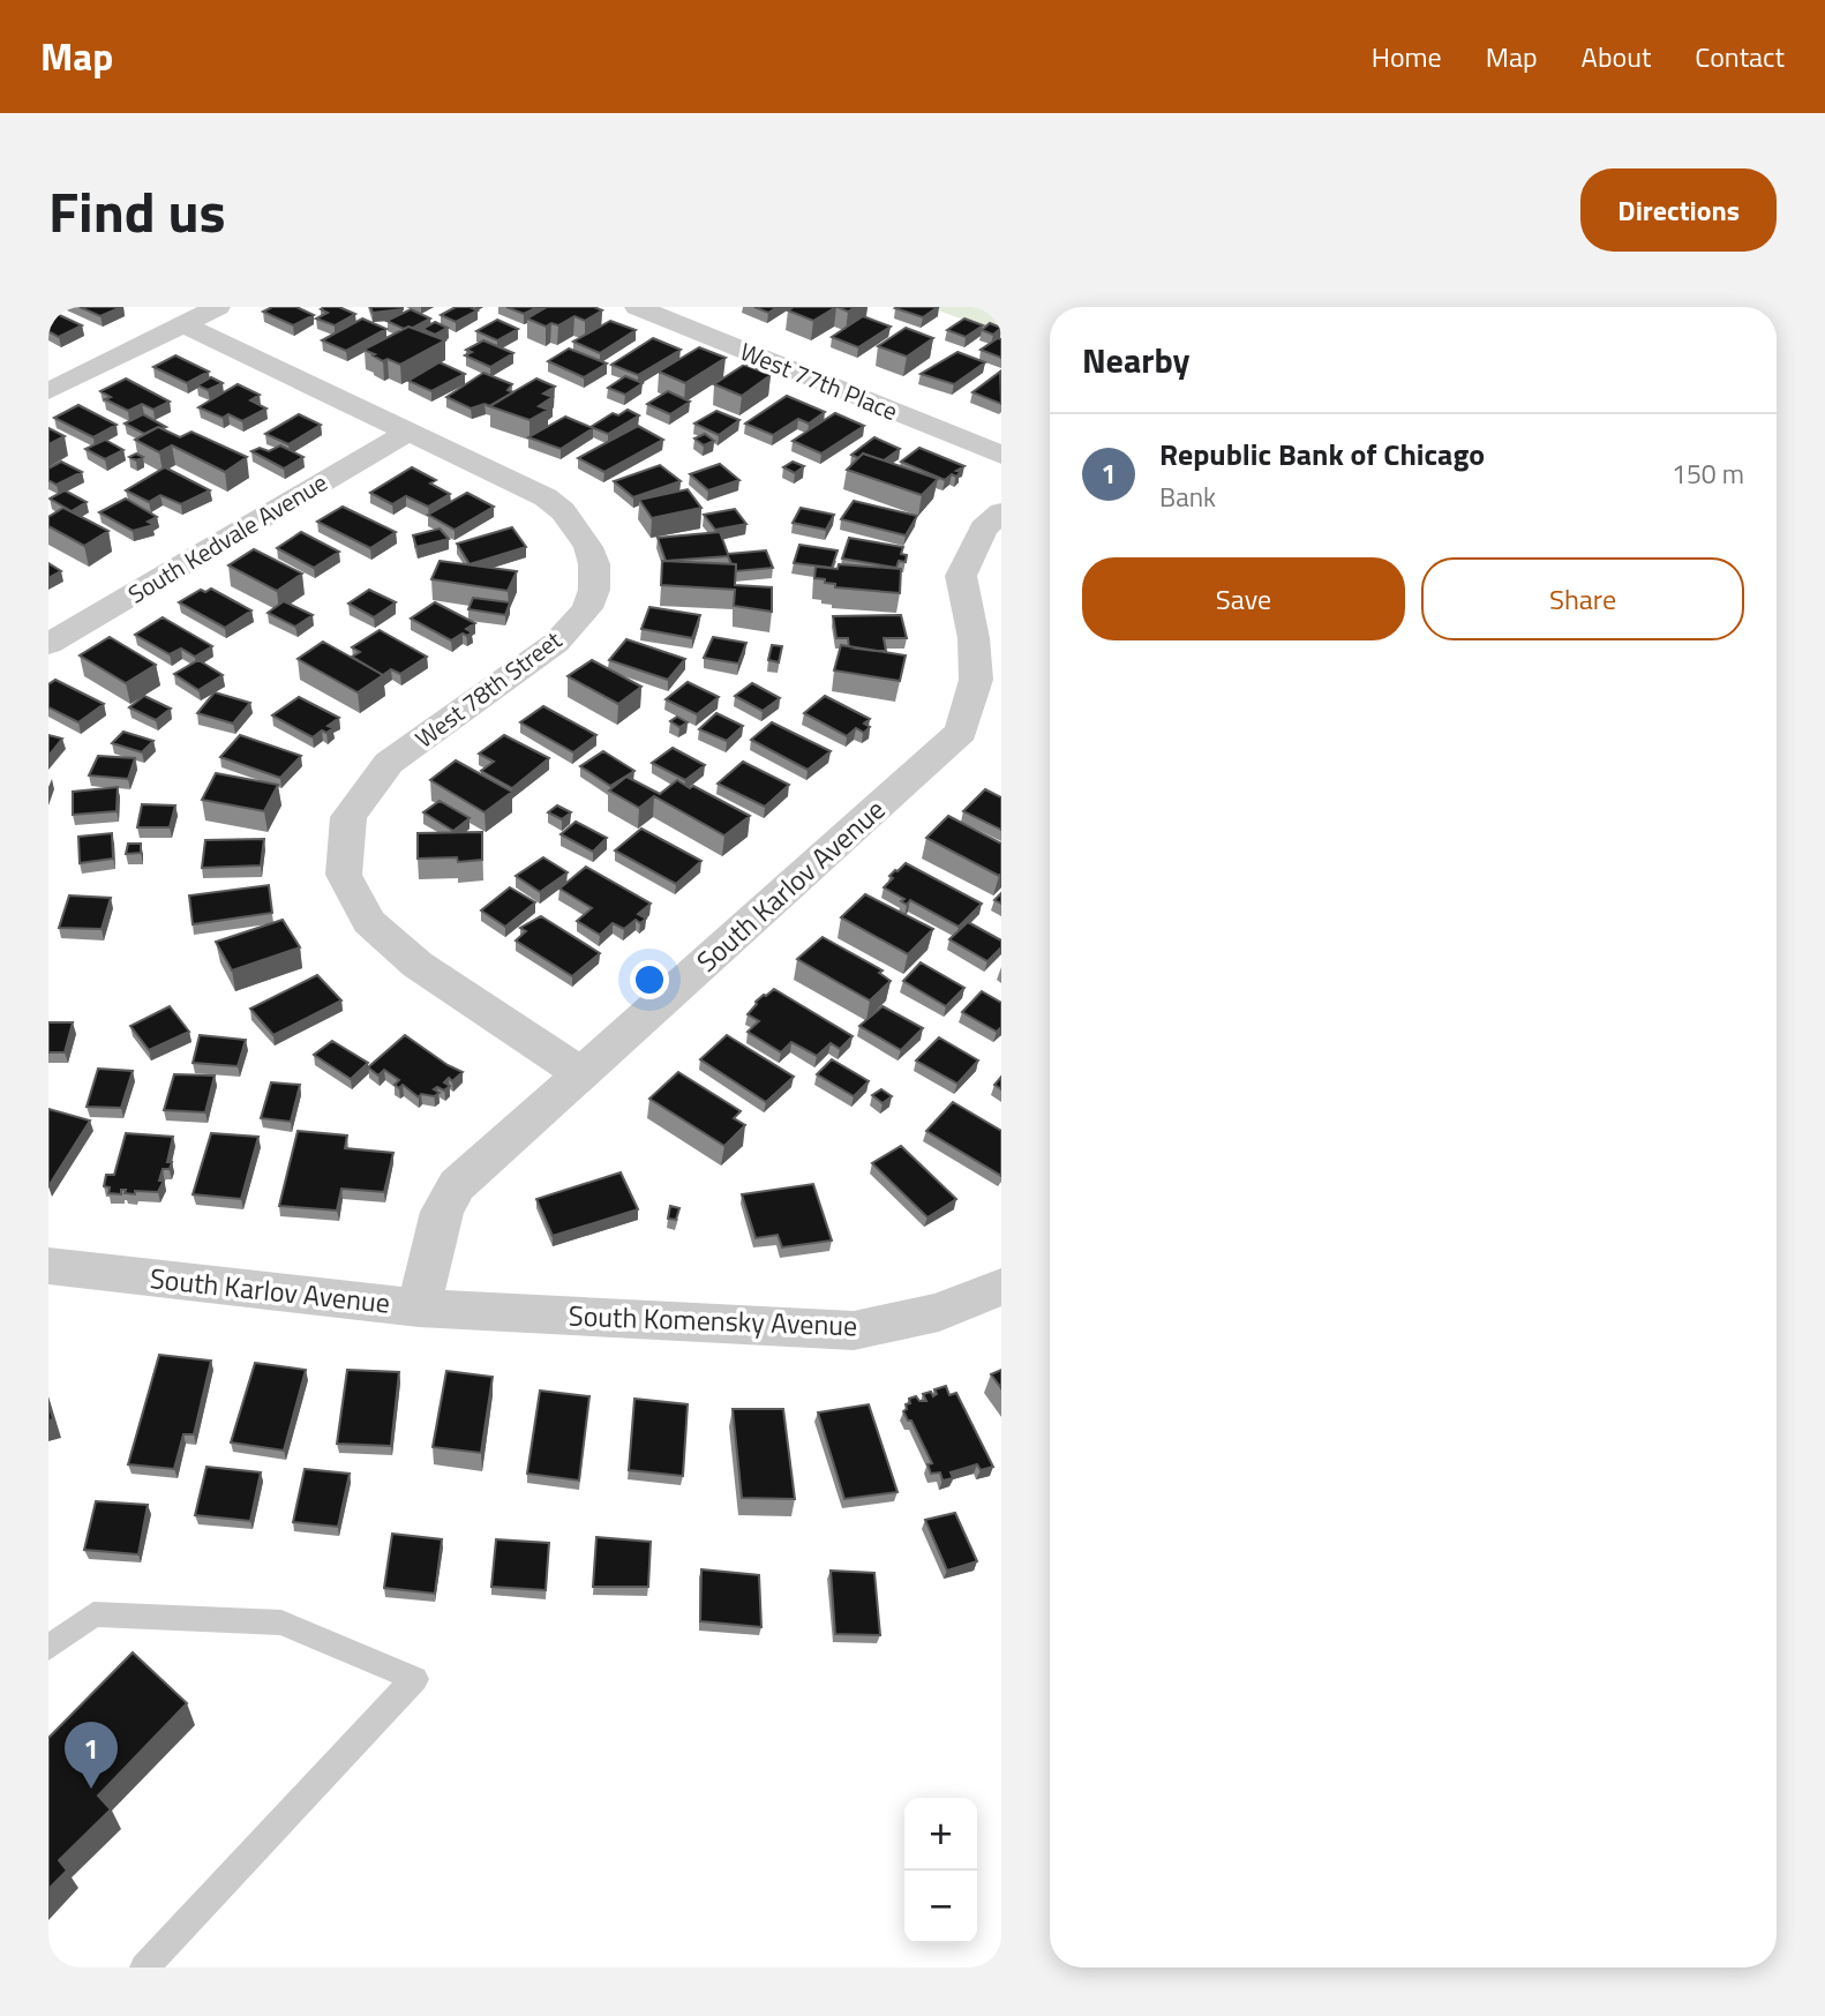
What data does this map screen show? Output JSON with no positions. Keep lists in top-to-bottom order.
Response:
{
  "streets": {
    "street": [
      "West 77th Place",
      "South Kedvale Avenue",
      "West 78th Street",
      "South Karlov Avenue",
      "South Komensky Avenue"
    ]
  },
  "crossings": [
    ["South Kedvale Avenue", "West 78th Street"],
    ["West 78th Street", "South Karlov Avenue"],
    ["South Karlov Avenue", "South Komensky Avenue"]
  ],
  "page": {
    "header": "Map",
    "nav": [
      "Home",
      "Map",
      "About",
      "Contact"
    ],
    "title": "Find us",
    "buttons": [
      "Directions",
      ["Save", "Share"]
    ],
    "heading": "Nearby",
    "list": [
      {
        "mark": "1",
        "name": "Republic Bank of Chicago",
        "note": "Bank",
        "value": "150 m"
      }
    ],
    "pins": "1",
    "map_buttons": ["+", "−"]
  }
}
